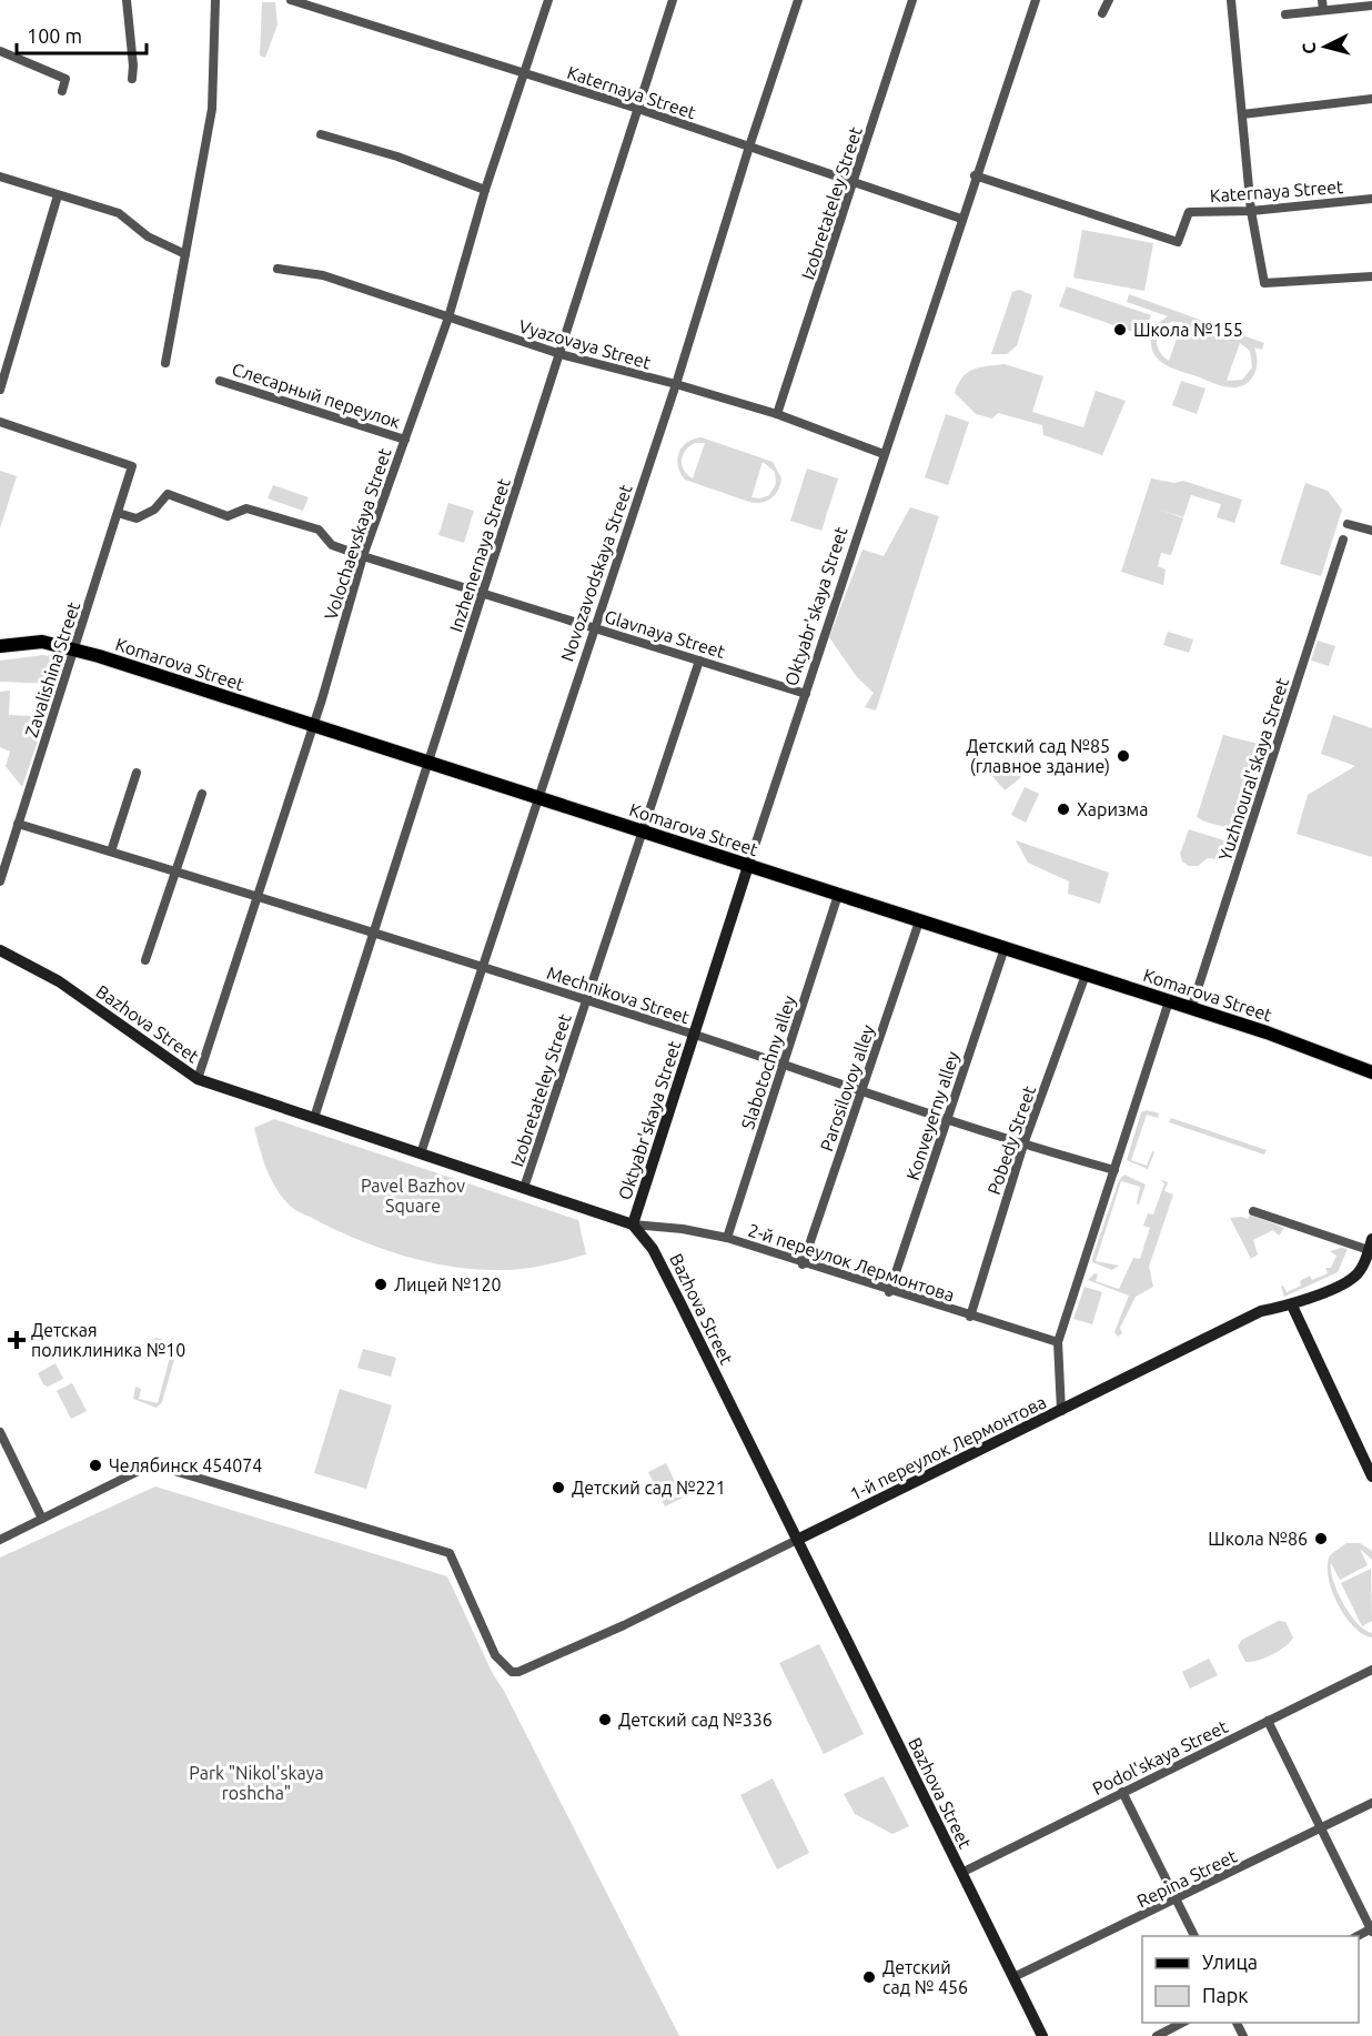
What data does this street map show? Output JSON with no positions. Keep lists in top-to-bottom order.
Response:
{
  "streets": {
    "main road": [
      "Oktyabr'skaya Street",
      "Komarova Street",
      "Bazhova Street",
      "1-й переулок Лермонтова"
    ],
    "street": [
      "Katernaya Street",
      "Izobretateley Street",
      "Vyazovaya Street",
      "Слесарный переулок",
      "Volochaevskaya Street",
      "Inzhenernaya Street",
      "Novozavodskaya Street",
      "Glavnaya Street",
      "Zavalishina Street",
      "Yuzhnoural'skaya Street",
      "Mechnikova Street",
      "Slabotochny alley",
      "Parosilovoy alley",
      "Konveyerny alley",
      "Pobedy Street",
      "2-й переулок Лермонтова",
      "Podol'skaya Street",
      "Repina Street"
    ]
  },
  "crossings": [
    ["Katernaya Street", "Izobretateley Street"],
    ["Katernaya Street", "Volochaevskaya Street"],
    ["Katernaya Street", "Inzhenernaya Street"],
    ["Katernaya Street", "Novozavodskaya Street"],
    ["Katernaya Street", "Oktyabr'skaya Street"],
    ["Izobretateley Street", "Vyazovaya Street"],
    ["Izobretateley Street", "Glavnaya Street"],
    ["Izobretateley Street", "Komarova Street"],
    ["Izobretateley Street", "Mechnikova Street"],
    ["Izobretateley Street", "Bazhova Street"],
    ["Vyazovaya Street", "Volochaevskaya Street"],
    ["Vyazovaya Street", "Inzhenernaya Street"],
    ["Vyazovaya Street", "Novozavodskaya Street"],
    ["Vyazovaya Street", "Oktyabr'skaya Street"],
    ["Слесарный переулок", "Volochaevskaya Street"],
    ["Volochaevskaya Street", "Glavnaya Street"],
    ["Volochaevskaya Street", "Komarova Street"],
    ["Volochaevskaya Street", "Mechnikova Street"],
    ["Volochaevskaya Street", "Bazhova Street"],
    ["Inzhenernaya Street", "Glavnaya Street"],
    ["Inzhenernaya Street", "Komarova Street"],
    ["Inzhenernaya Street", "Mechnikova Street"],
    ["Inzhenernaya Street", "Bazhova Street"],
    ["Novozavodskaya Street", "Glavnaya Street"],
    ["Novozavodskaya Street", "Komarova Street"],
    ["Novozavodskaya Street", "Mechnikova Street"],
    ["Novozavodskaya Street", "Bazhova Street"],
    ["Oktyabr'skaya Street", "Glavnaya Street"],
    ["Oktyabr'skaya Street", "Komarova Street"],
    ["Oktyabr'skaya Street", "Mechnikova Street"],
    ["Oktyabr'skaya Street", "Bazhova Street"],
    ["Oktyabr'skaya Street", "2-й переулок Лермонтова"],
    ["Glavnaya Street", "Zavalishina Street"],
    ["Komarova Street", "Zavalishina Street"],
    ["Komarova Street", "Yuzhnoural'skaya Street"],
    ["Komarova Street", "Slabotochny alley"],
    ["Komarova Street", "Parosilovoy alley"],
    ["Komarova Street", "Konveyerny alley"],
    ["Komarova Street", "Pobedy Street"],
    ["Zavalishina Street", "Mechnikova Street"],
    ["Mechnikova Street", "Slabotochny alley"],
    ["Mechnikova Street", "Parosilovoy alley"],
    ["Mechnikova Street", "Konveyerny alley"],
    ["Mechnikova Street", "Pobedy Street"],
    ["Bazhova Street", "2-й переулок Лермонтова"],
    ["Bazhova Street", "1-й переулок Лермонтова"],
    ["Bazhova Street", "Podol'skaya Street"],
    ["Bazhova Street", "Repina Street"],
    ["Slabotochny alley", "2-й переулок Лермонтова"],
    ["Parosilovoy alley", "2-й переулок Лермонтова"],
    ["Konveyerny alley", "2-й переулок Лермонтова"],
    ["Pobedy Street", "2-й переулок Лермонтова"]
  ],
  "parks": ["Pavel Bazhov Square", "Park \"Nikol'skaya roshcha\""],
  "places": {
    "other": [
      "Школа №155",
      "Детский сад №85 (главное здание)",
      "Харизма",
      "Лицей №120",
      "Челябинск 454074",
      "Детский сад №221",
      "Школа №86",
      "Детский сад №336",
      "Детский сад № 456"
    ],
    "health": ["Детская поликлиника №10"]
  },
  "legend": ["Улица", "Парк"],
  "scale_bar": "100 m",
  "north": "left"
}
